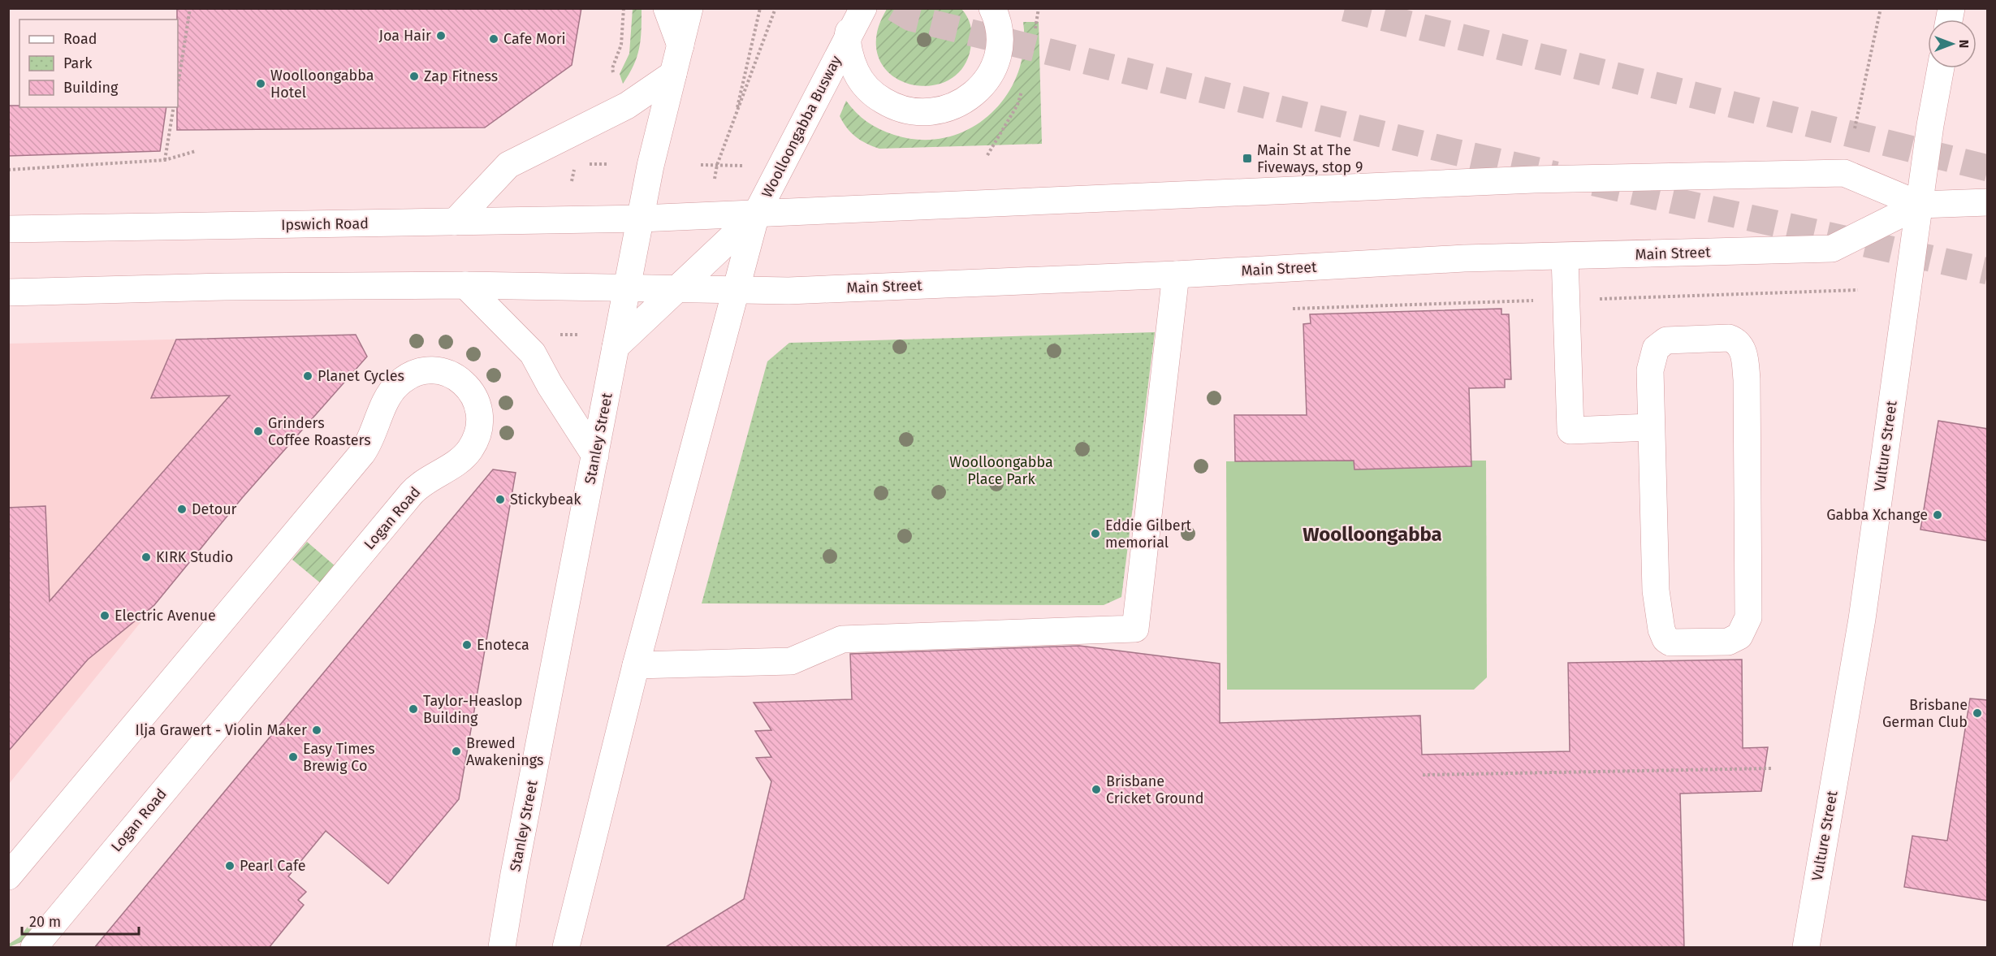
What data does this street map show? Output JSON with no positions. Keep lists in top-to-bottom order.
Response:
{
  "streets": {
    "main road": [
      "Woolloongabba Busway",
      "Ipswich Road",
      "Main Street",
      "Stanley Street",
      "Vulture Street",
      "Logan Road"
    ]
  },
  "crossings": [
    ["Woolloongabba Busway", "Main Street"],
    ["Woolloongabba Busway", "Stanley Street"],
    ["Ipswich Road", "Main Street"],
    ["Ipswich Road", "Stanley Street"],
    ["Main Street", "Stanley Street"],
    ["Main Street", "Vulture Street"]
  ],
  "districts": ["Woolloongabba"],
  "parks": ["Woolloongabba Place Park"],
  "places": {
    "other": [
      "Joa Hair",
      "Cafe Mori",
      "Zap Fitness",
      "Woolloongabba Hotel",
      "Planet Cycles",
      "Grinders Coffee Roasters",
      "Stickybeak",
      "Detour",
      "Gabba Xchange",
      "Eddie Gilbert memorial",
      "KIRK Studio",
      "Electric Avenue",
      "Enoteca",
      "Taylor-Heaslop Building",
      "Brisbane German Club",
      "Ilja Grawert - Violin Maker",
      "Brewed Awakenings",
      "Easy Times Brewig Co",
      "Brisbane Cricket Ground",
      "Pearl Cafe"
    ],
    "transit": ["Main St at The Fiveways, stop 9"]
  },
  "legend": ["Road", "Park", "Building"],
  "scale_bar": "20 m",
  "north": "right"
}
